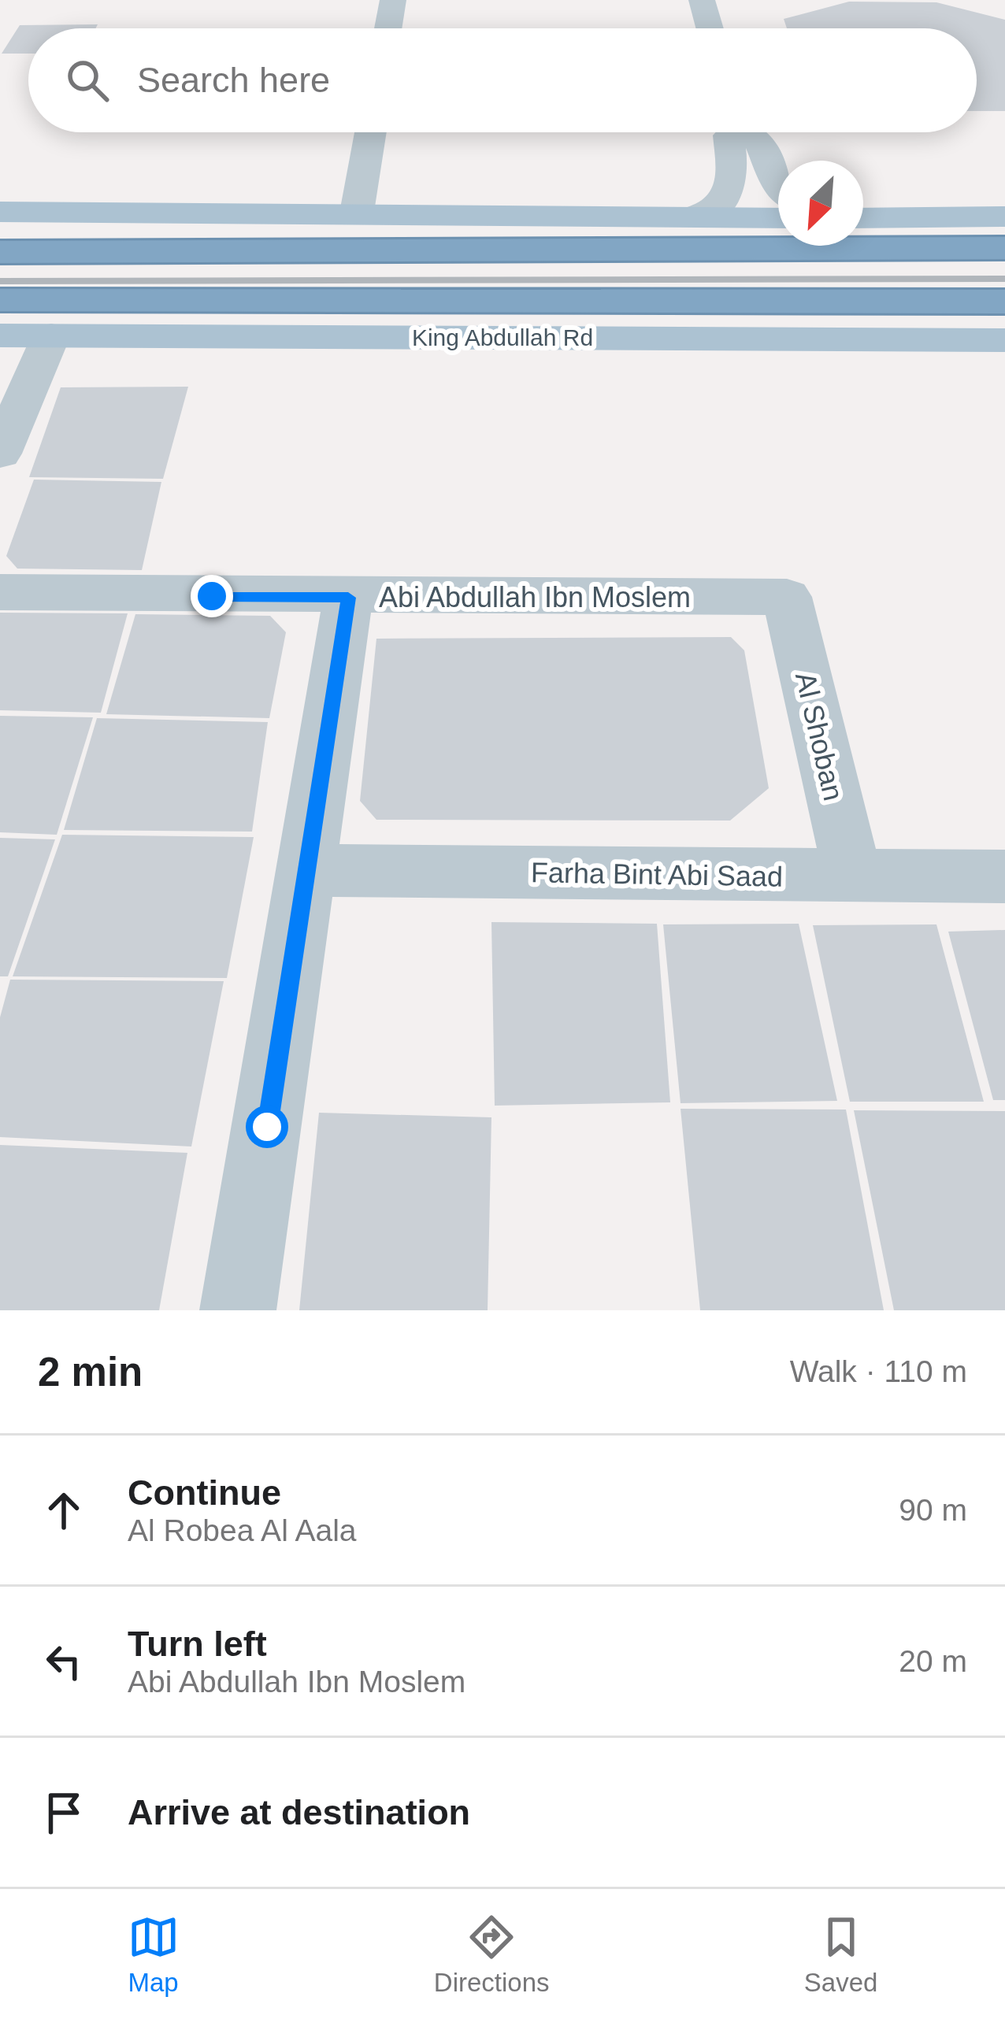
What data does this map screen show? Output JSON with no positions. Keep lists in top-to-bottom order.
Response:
{
  "streets": {
    "highway": ["King Abdullah Rd"],
    "street": ["Abi Abdullah Ibn Moslem", "Al Shoban", "Farha Bint Abi Saad"]
  },
  "crossings": [
    ["Abi Abdullah Ibn Moslem", "Al Shoban"],
    ["Al Shoban", "Farha Bint Abi Saad"]
  ],
  "north": "bottom left",
  "page": {
    "search": "Search here",
    "heading": ["2 min", "Walk · 110 m"],
    "list": [
      ["Continue", "Al Robea Al Aala", "90 m"],
      ["Turn left", "Abi Abdullah Ibn Moslem", "20 m"],
      "Arrive at destination"
    ],
    "nav": ["Map", "Directions", "Saved"]
  }
}
